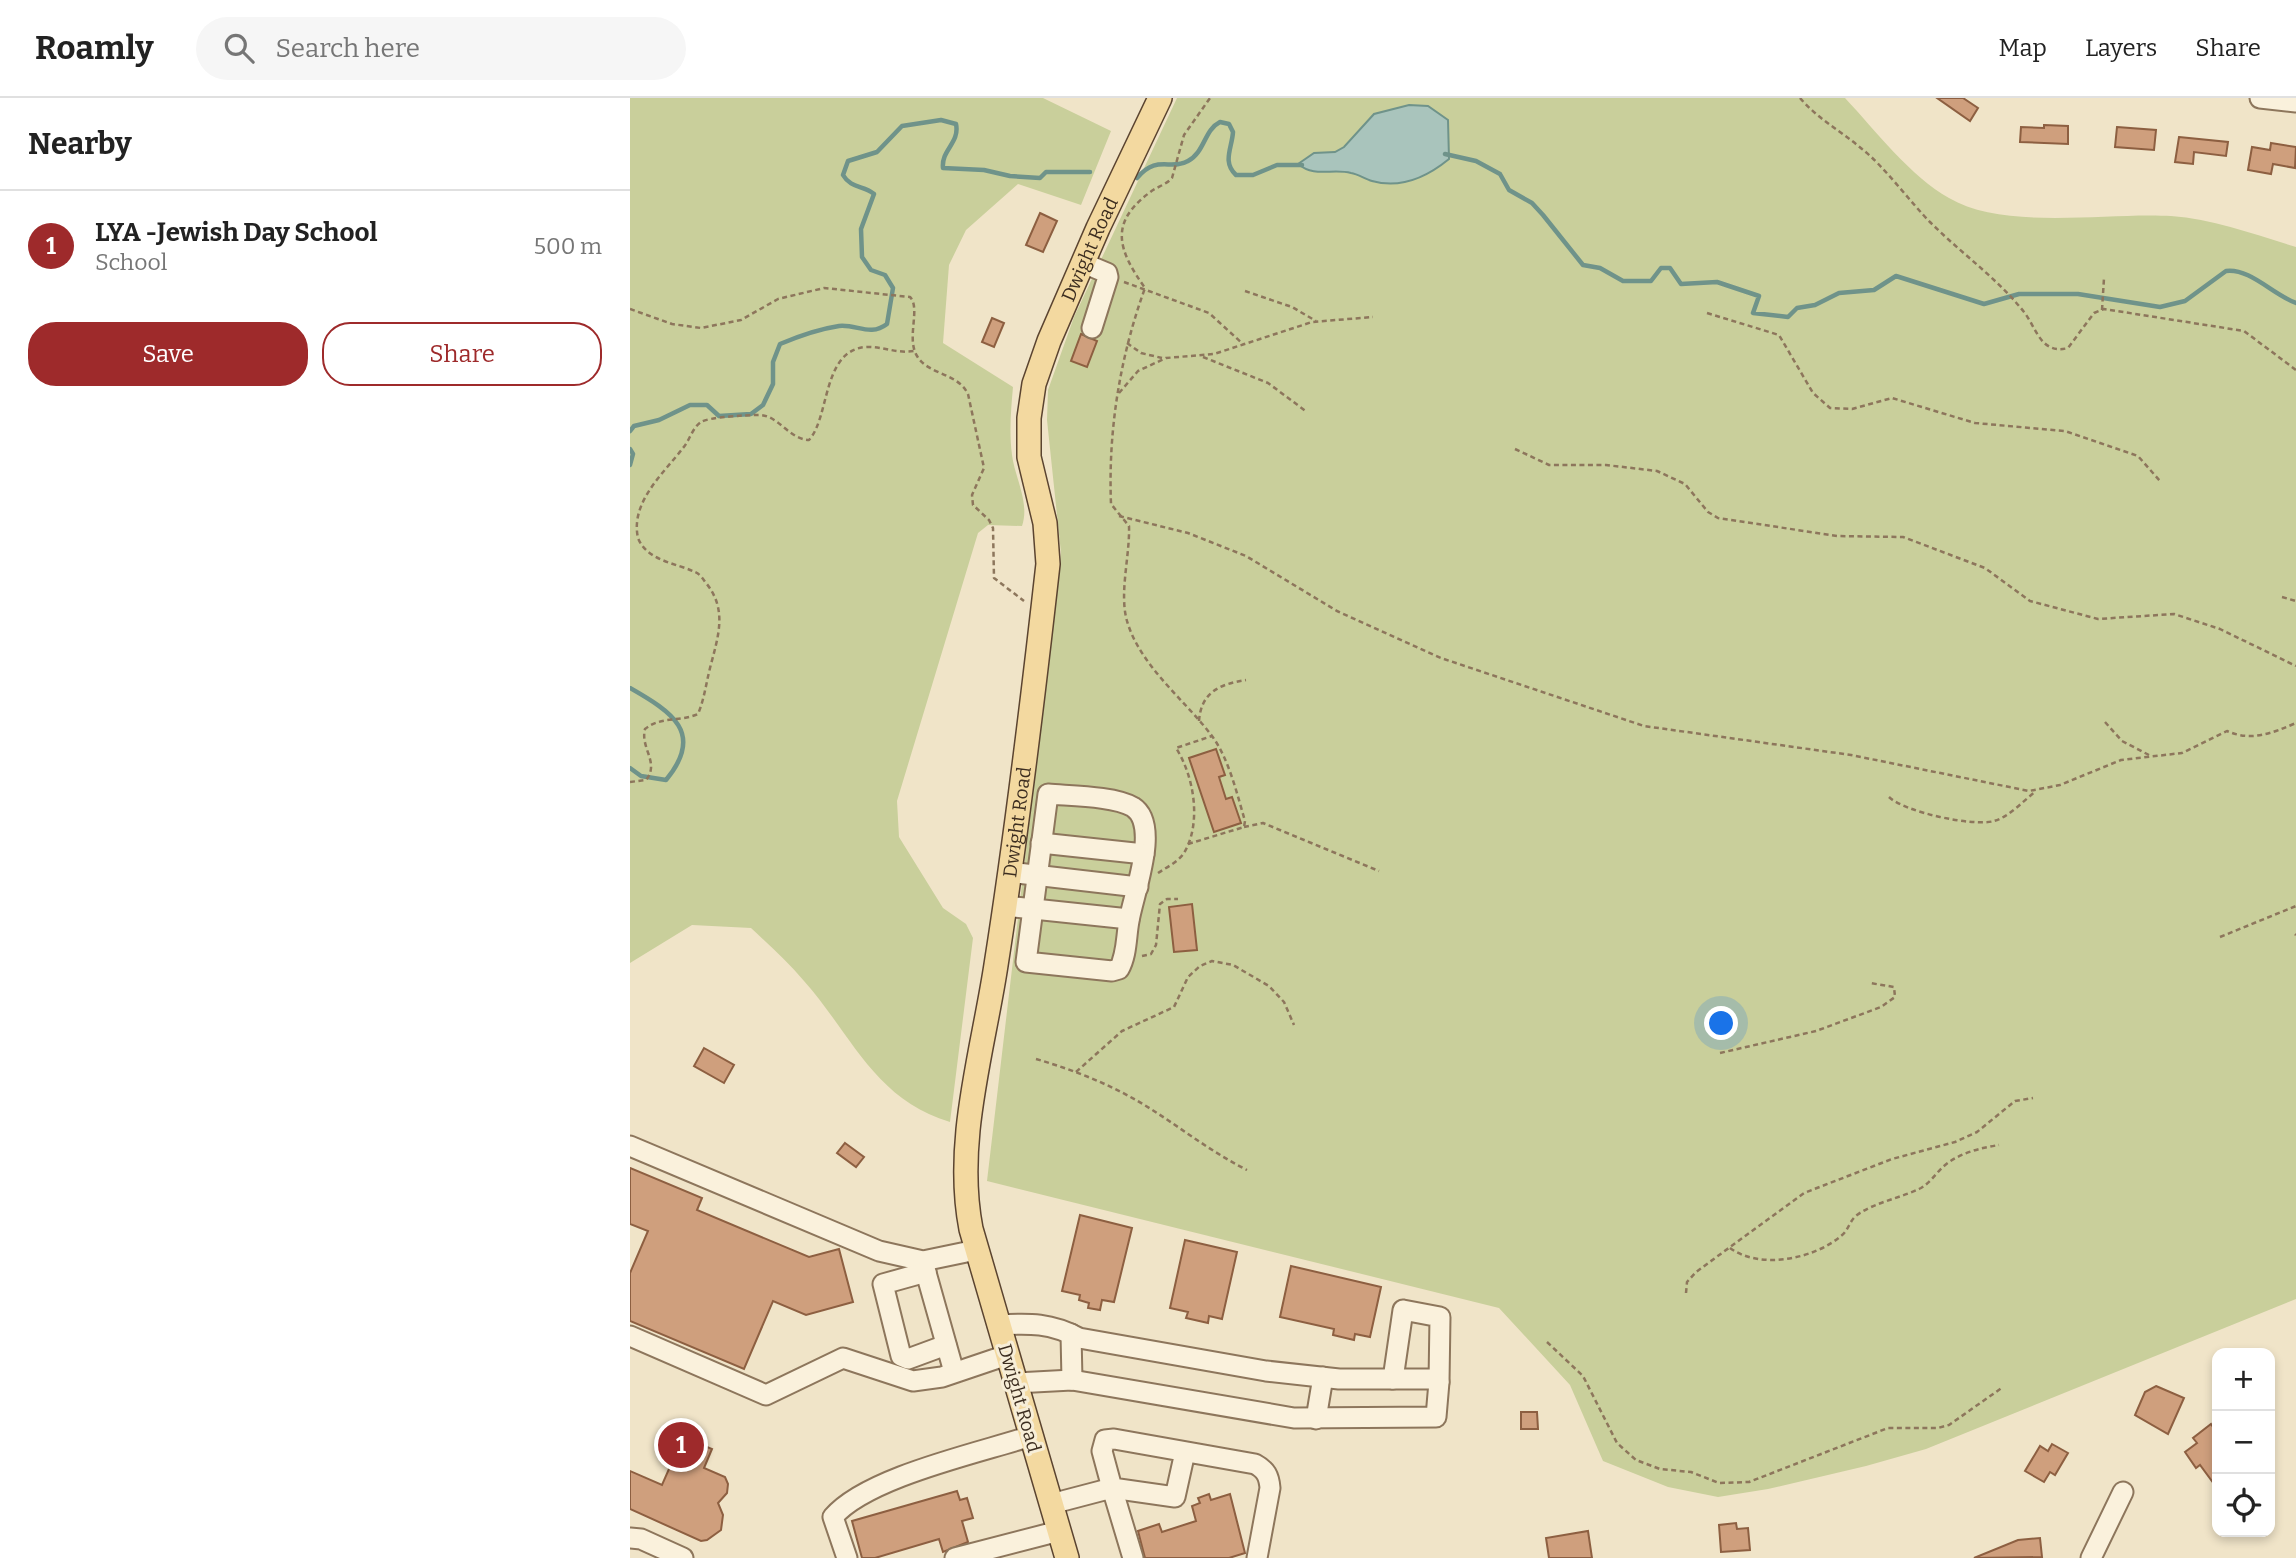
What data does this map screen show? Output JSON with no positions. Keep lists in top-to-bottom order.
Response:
{
  "streets": {
    "main road": ["Dwight Road"]
  },
  "page": {
    "header": "Roamly",
    "search": "Search here",
    "nav": ["Map", "Layers", "Share"],
    "heading": "Nearby",
    "list": [
      {
        "mark": "1",
        "name": "LYA -Jewish Day School",
        "note": "School",
        "value": "500 m"
      }
    ],
    "buttons": ["Save", "Share"],
    "map_buttons": ["+", "−"],
    "pins": "1"
  }
}
